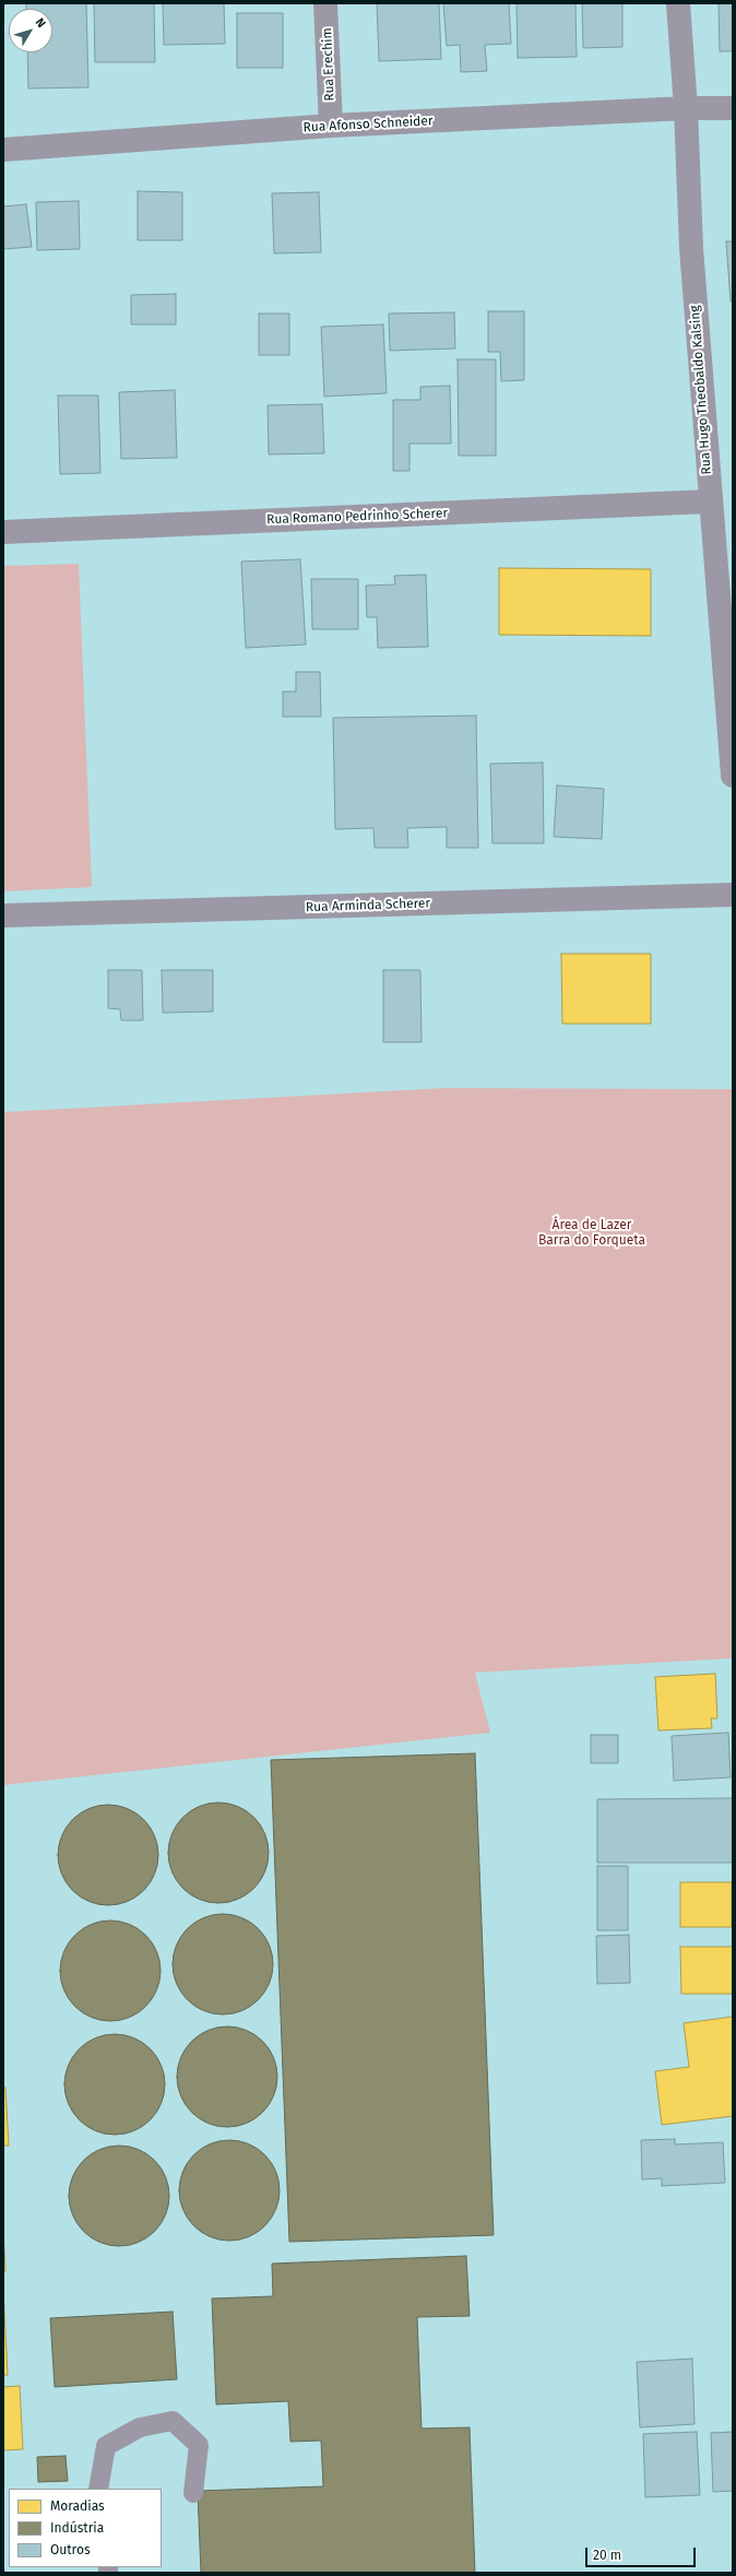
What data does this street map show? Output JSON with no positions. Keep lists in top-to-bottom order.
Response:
{
  "streets": {
    "street": [
      "Rua Erechim",
      "Rua Afonso Schneider",
      "Rua Hugo Theobaldo Kalsing",
      "Rua Romano Pedrinho Scherer",
      "Rua Arminda Scherer"
    ]
  },
  "crossings": [
    ["Rua Erechim", "Rua Afonso Schneider"],
    ["Rua Afonso Schneider", "Rua Hugo Theobaldo Kalsing"],
    ["Rua Hugo Theobaldo Kalsing", "Rua Romano Pedrinho Scherer"]
  ],
  "parks": ["Área de Lazer Barra do Forqueta"],
  "legend": ["Moradias", "Indústria", "Outros"],
  "scale_bar": "20 m",
  "north": "top right"
}
